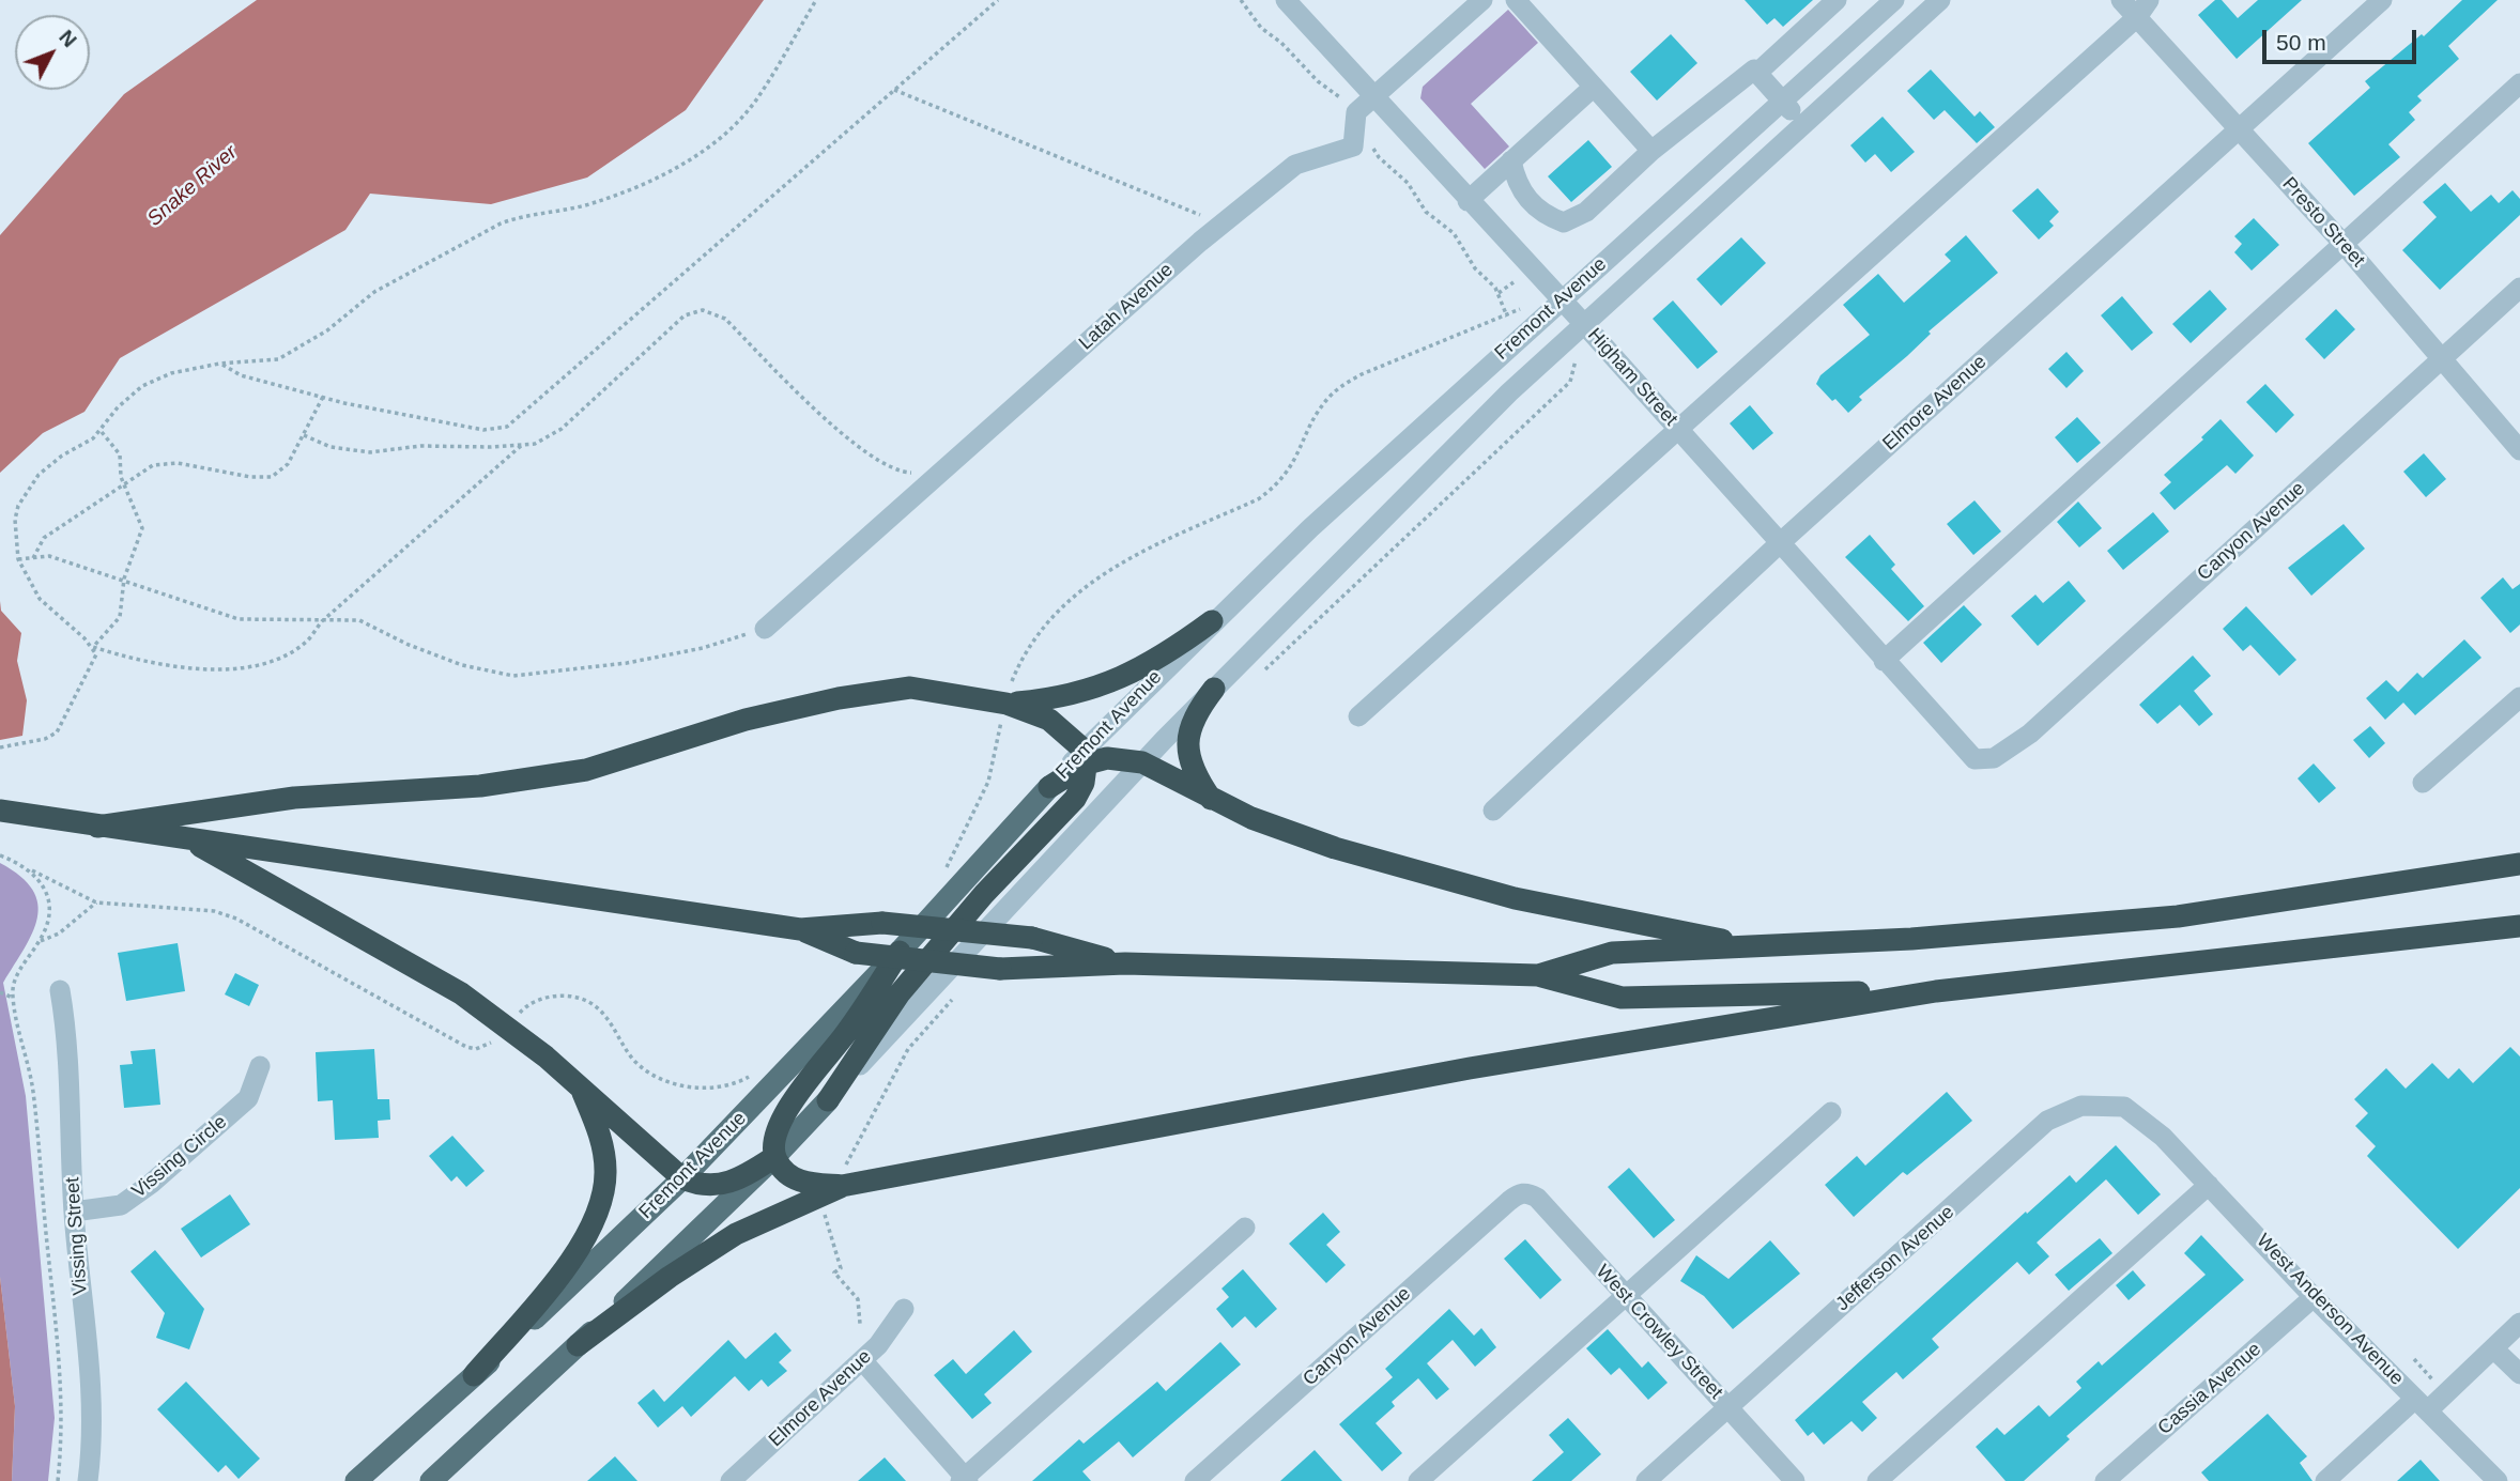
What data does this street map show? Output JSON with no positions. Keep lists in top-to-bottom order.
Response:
{
  "streets": {
    "main road": ["Fremont Avenue"],
    "street": [
      "Presto Street",
      "Latah Avenue",
      "Higham Street",
      "Elmore Avenue",
      "Canyon Avenue",
      "Vissing Circle",
      "Vissing Street",
      "Jefferson Avenue",
      "West Anderson Avenue",
      "West Crowley Street",
      "Cassia Avenue"
    ]
  },
  "crossings": [
    ["Presto Street", "Elmore Avenue"],
    ["Presto Street", "Canyon Avenue"],
    ["Fremont Avenue", "Higham Street"],
    ["Higham Street", "Elmore Avenue"],
    ["Higham Street", "Canyon Avenue"],
    ["Canyon Avenue", "West Crowley Street"],
    ["Vissing Circle", "Vissing Street"],
    ["Jefferson Avenue", "West Anderson Avenue"],
    ["Jefferson Avenue", "West Crowley Street"],
    ["West Anderson Avenue", "Cassia Avenue"]
  ],
  "water": ["Snake River"],
  "scale_bar": "50 m",
  "north": "top right"
}
